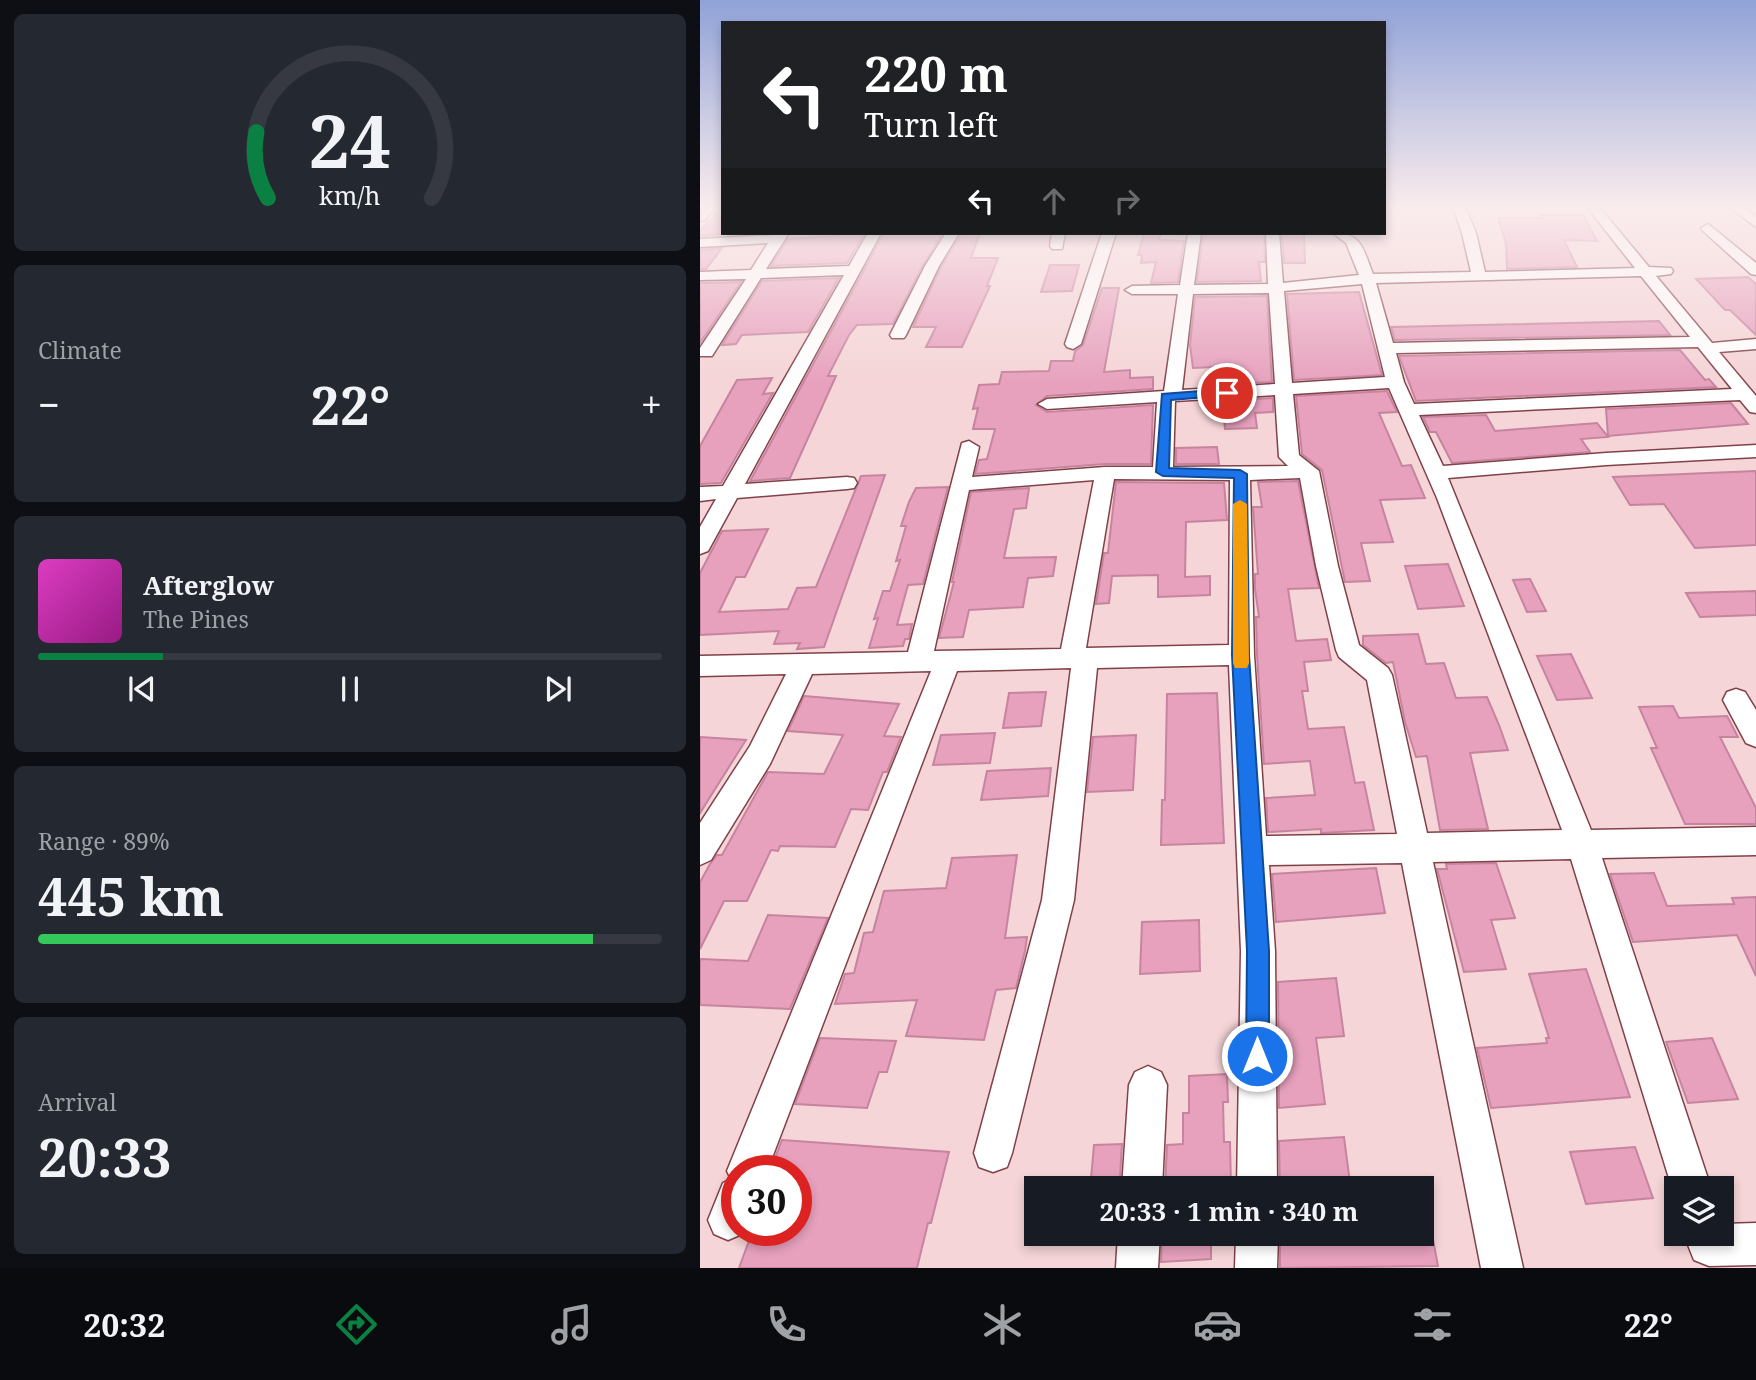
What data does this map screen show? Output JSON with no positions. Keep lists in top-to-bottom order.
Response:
{
  "page": {
    "turn": ["220 m", "Turn left"],
    "tile": [
      "Climate",
      ["Range · 89%", "445 km"],
      ["Arrival", "20:33"]
    ],
    "heat": ["−", "22°", "+"],
    "song": ["Afterglow", "The Pines"],
    "limit": "30",
    "trip": "20:33 · 1 min · 340 m",
    "tabs": ["20:32", "22°"],
    "gauge": ["24", "km/h"]
  }
}
